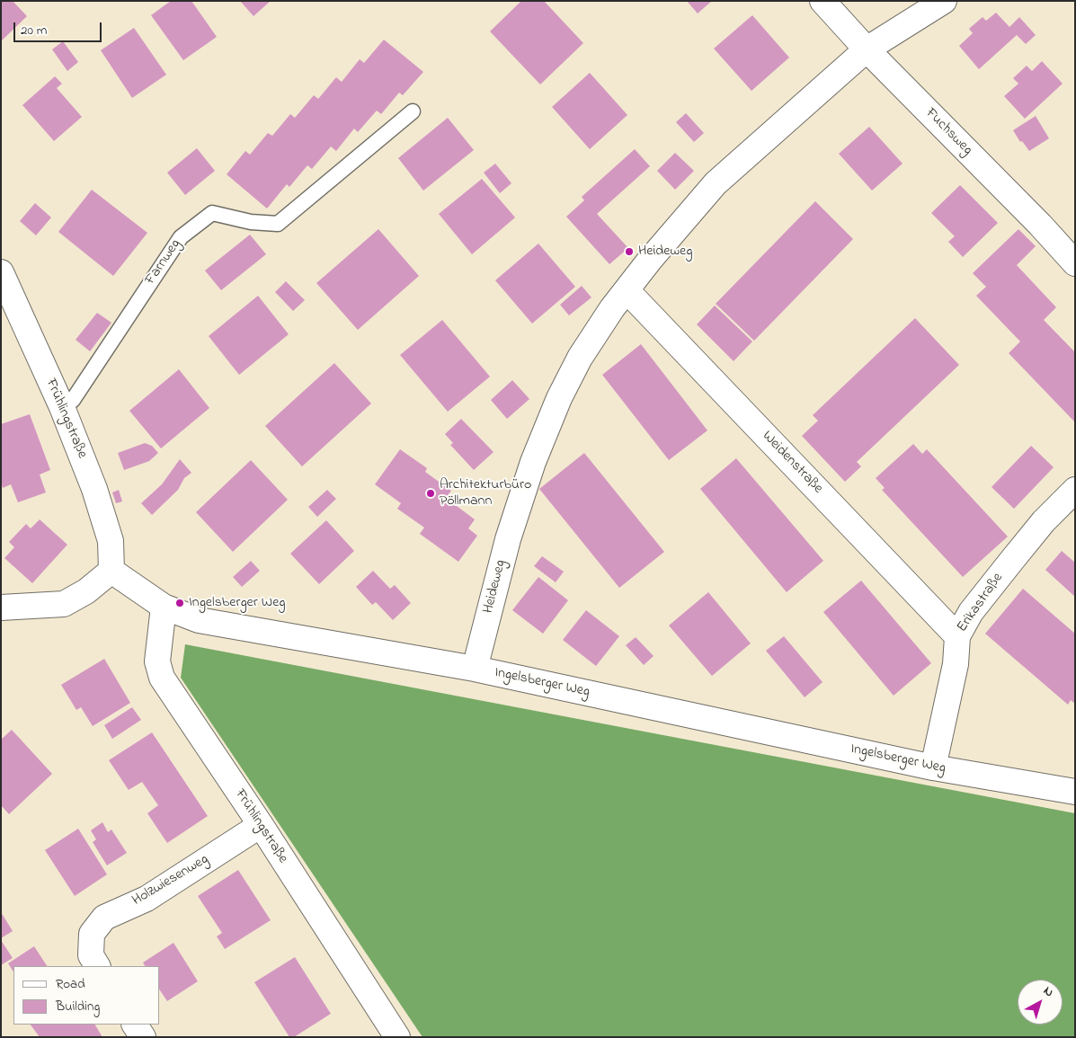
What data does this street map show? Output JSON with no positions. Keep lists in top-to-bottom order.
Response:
{
  "streets": {
    "street": [
      "Fuchsweg",
      "Frühlingstraße",
      "Weidenstraße",
      "Heideweg",
      "Erikastraße",
      "Ingelsberger Weg",
      "Holzwiesenweg"
    ],
    "lane": ["Farnweg"]
  },
  "crossings": [
    ["Fuchsweg", "Heideweg"],
    ["Farnweg", "Frühlingstraße"],
    ["Frühlingstraße", "Ingelsberger Weg"],
    ["Frühlingstraße", "Holzwiesenweg"],
    ["Weidenstraße", "Heideweg"],
    ["Weidenstraße", "Erikastraße"],
    ["Heideweg", "Ingelsberger Weg"],
    ["Erikastraße", "Ingelsberger Weg"]
  ],
  "places": ["Heideweg", "Architekturbüro Pöllmann", "Ingelsberger Weg"],
  "legend": ["Road", "Building"],
  "scale_bar": "20 m",
  "north": "top right"
}
